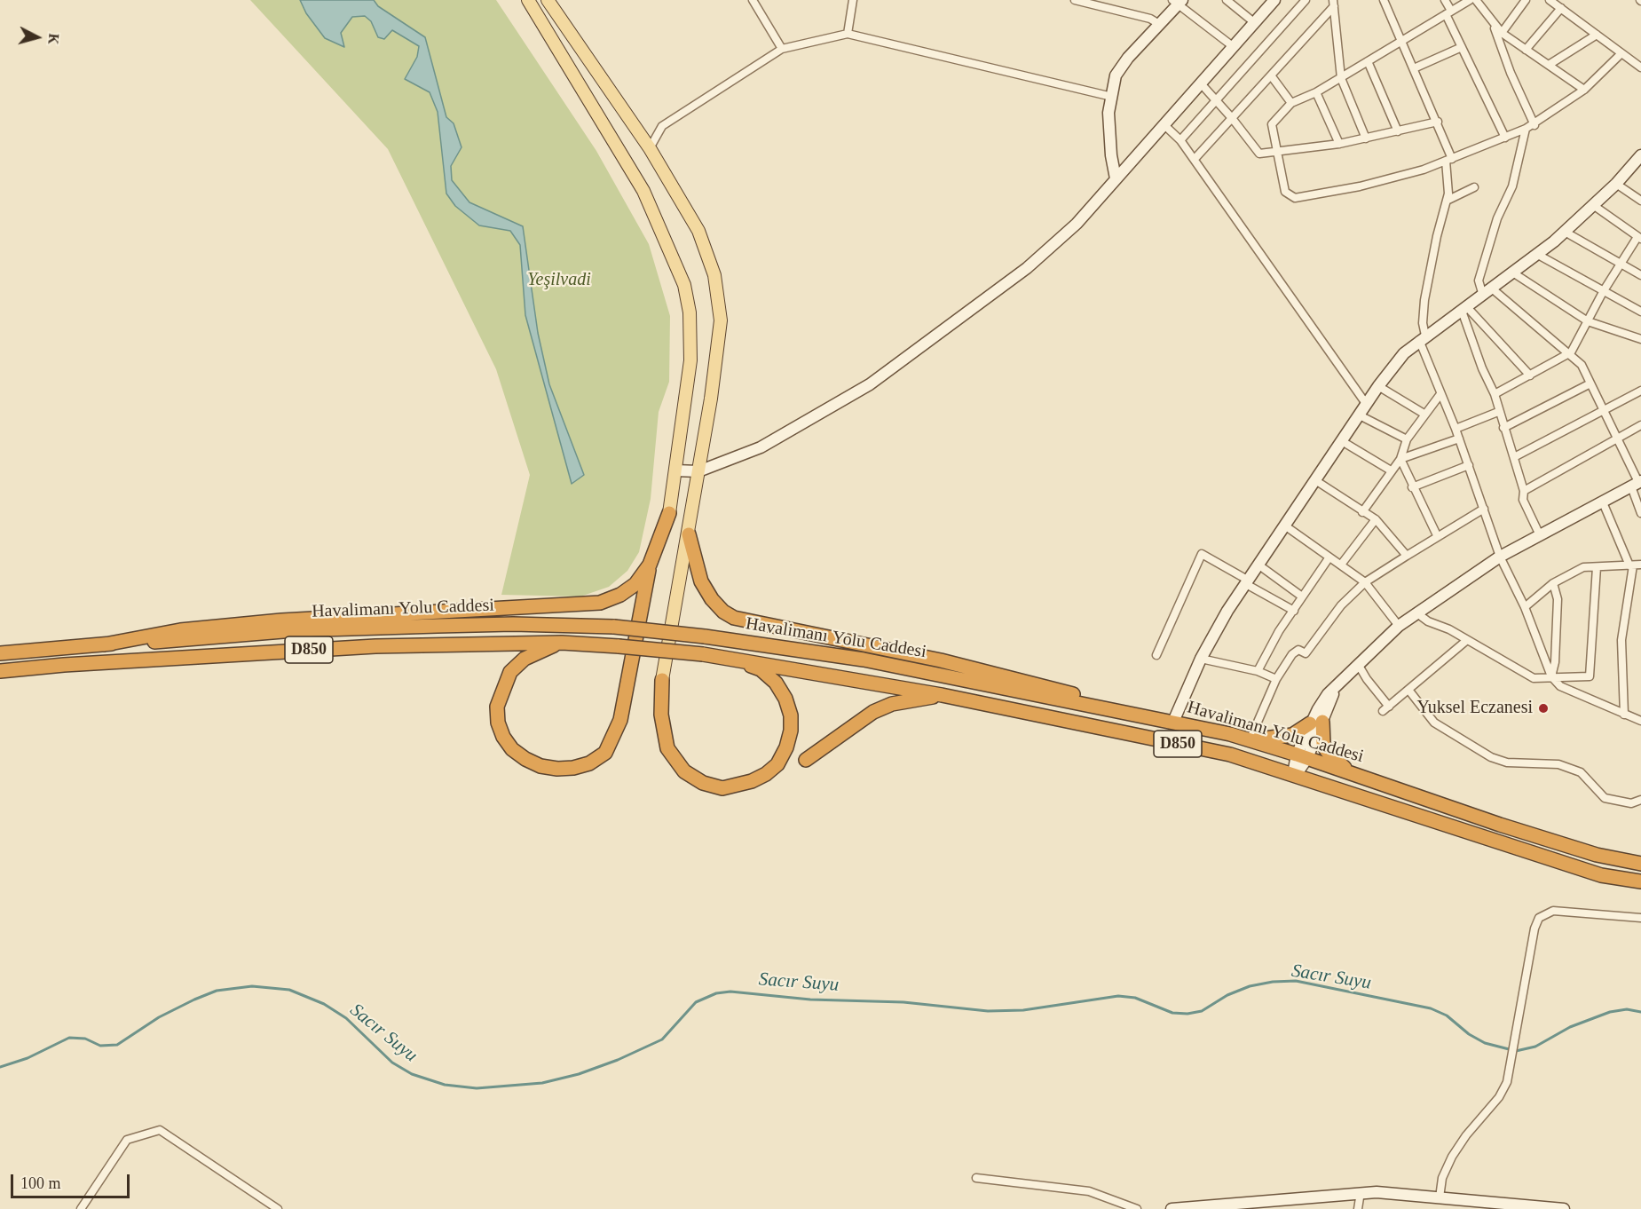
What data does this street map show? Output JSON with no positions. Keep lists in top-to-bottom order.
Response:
{
  "streets": {
    "highway": ["Havalimanı Yolu Caddesi", "D850"]
  },
  "water": ["Sacır Suyu"],
  "parks": ["Yeşilvadi"],
  "places": ["Yuksel Eczanesi"],
  "scale_bar": "100 m",
  "north": "right"
}
